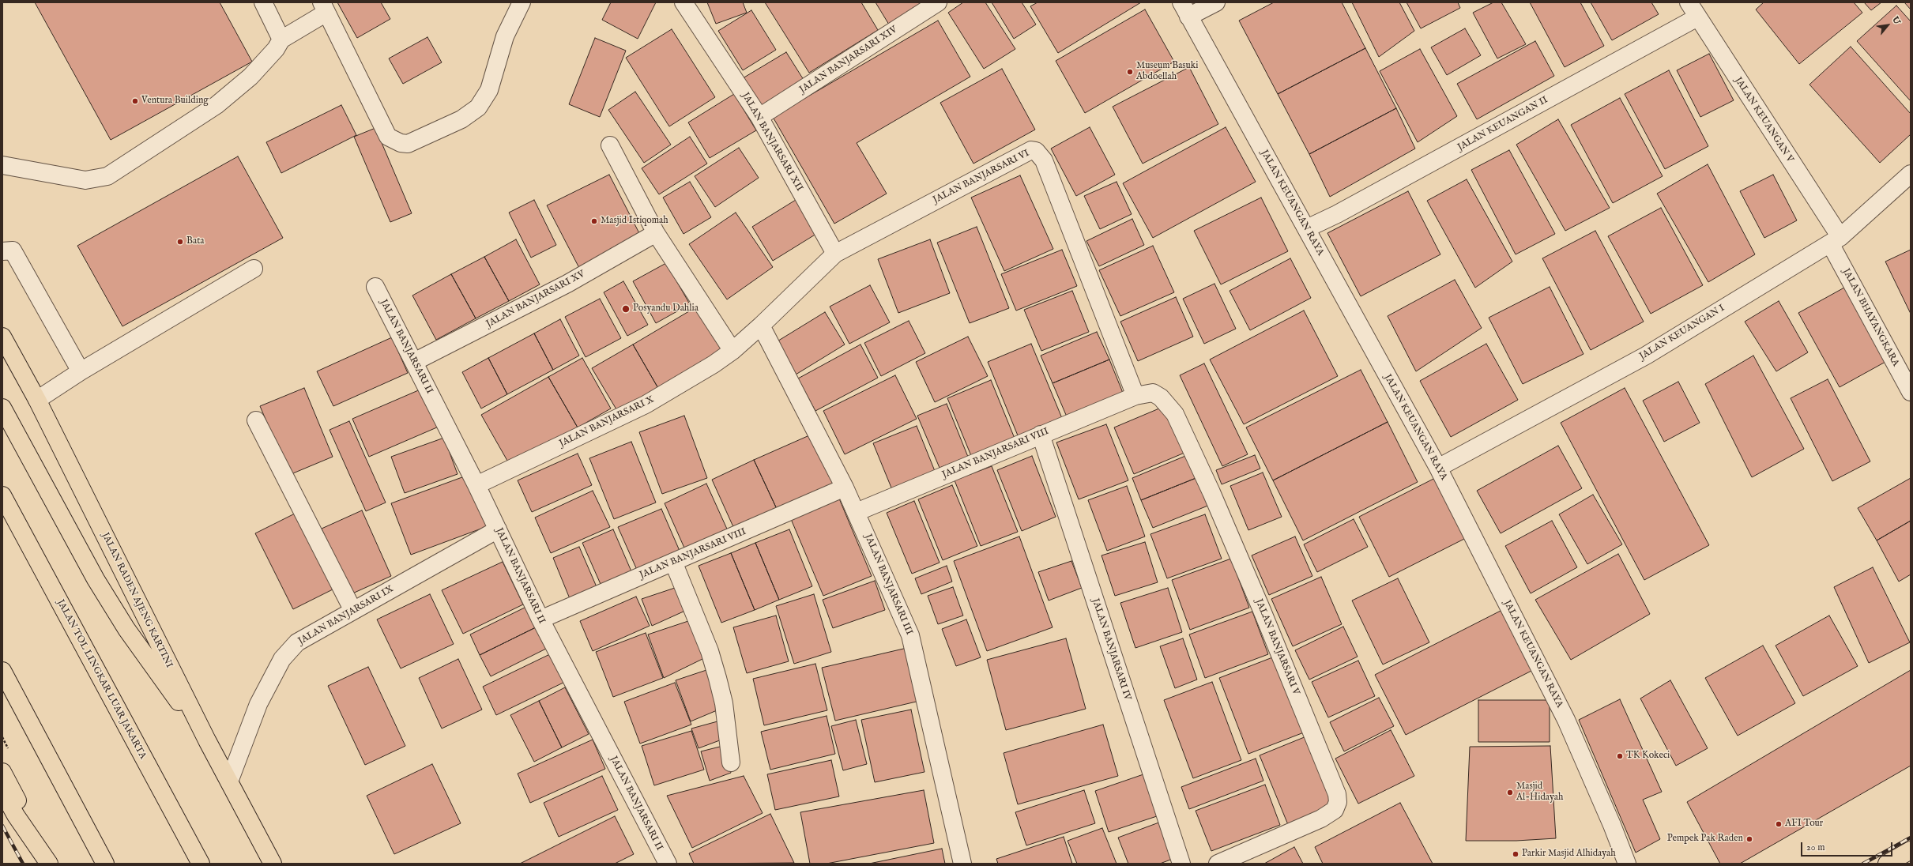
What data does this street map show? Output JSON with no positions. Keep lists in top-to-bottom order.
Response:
{
  "streets": {
    "main road": ["JALAN RADEN AJENG KARTINI", "JALAN TOL LINGKAR LUAR JAKARTA"],
    "street": [
      "JALAN BANJARSARI XIV",
      "JALAN KEUANGAN V",
      "JALAN KEUANGAN II",
      "JALAN BANJARSARI XII",
      "JALAN BANJARSARI VI",
      "JALAN KEUANGAN RAYA",
      "JALAN BANJARSARI XV",
      "JALAN BHAYANGKARA",
      "JALAN KEUANGAN I",
      "JALAN BANJARSARI II",
      "JALAN BANJARSARI X",
      "JALAN BANJARSARI VIII",
      "JALAN BANJARSARI III",
      "JALAN BANJARSARI IX",
      "JALAN BANJARSARI V",
      "JALAN BANJARSARI IV"
    ]
  },
  "crossings": [
    ["JALAN BANJARSARI XIV", "JALAN BANJARSARI XII"],
    ["JALAN KEUANGAN V", "JALAN KEUANGAN II"],
    ["JALAN KEUANGAN V", "JALAN BHAYANGKARA"],
    ["JALAN KEUANGAN V", "JALAN KEUANGAN I"],
    ["JALAN KEUANGAN II", "JALAN KEUANGAN RAYA"],
    ["JALAN BANJARSARI XII", "JALAN BANJARSARI VI"],
    ["JALAN BANJARSARI VI", "JALAN BANJARSARI X"],
    ["JALAN BANJARSARI VI", "JALAN BANJARSARI VIII"],
    ["JALAN BANJARSARI VI", "JALAN BANJARSARI III"],
    ["JALAN BANJARSARI VI", "JALAN BANJARSARI V"],
    ["JALAN KEUANGAN RAYA", "JALAN KEUANGAN I"],
    ["JALAN BANJARSARI XV", "JALAN BANJARSARI II"],
    ["JALAN BHAYANGKARA", "JALAN KEUANGAN I"],
    ["JALAN BANJARSARI II", "JALAN BANJARSARI X"],
    ["JALAN BANJARSARI II", "JALAN BANJARSARI VIII"],
    ["JALAN BANJARSARI II", "JALAN BANJARSARI IX"],
    ["JALAN BANJARSARI VIII", "JALAN BANJARSARI III"],
    ["JALAN BANJARSARI VIII", "JALAN BANJARSARI V"],
    ["JALAN BANJARSARI VIII", "JALAN BANJARSARI IV"],
    ["JALAN RADEN AJENG KARTINI", "JALAN BANJARSARI IX"]
  ],
  "places": [
    "Museum Basuki Abdoellah",
    "Ventura Building",
    "Masjid Istiqomah",
    "Bata",
    "Posyandu Dahlia",
    "TK Kokeci",
    "Masjid Al-Hidayah",
    "AFI Tour",
    "Pempek Pak Raden",
    "Parkir Masjid Alhidayah"
  ],
  "scale_bar": "20 m",
  "north": "top right"
}
